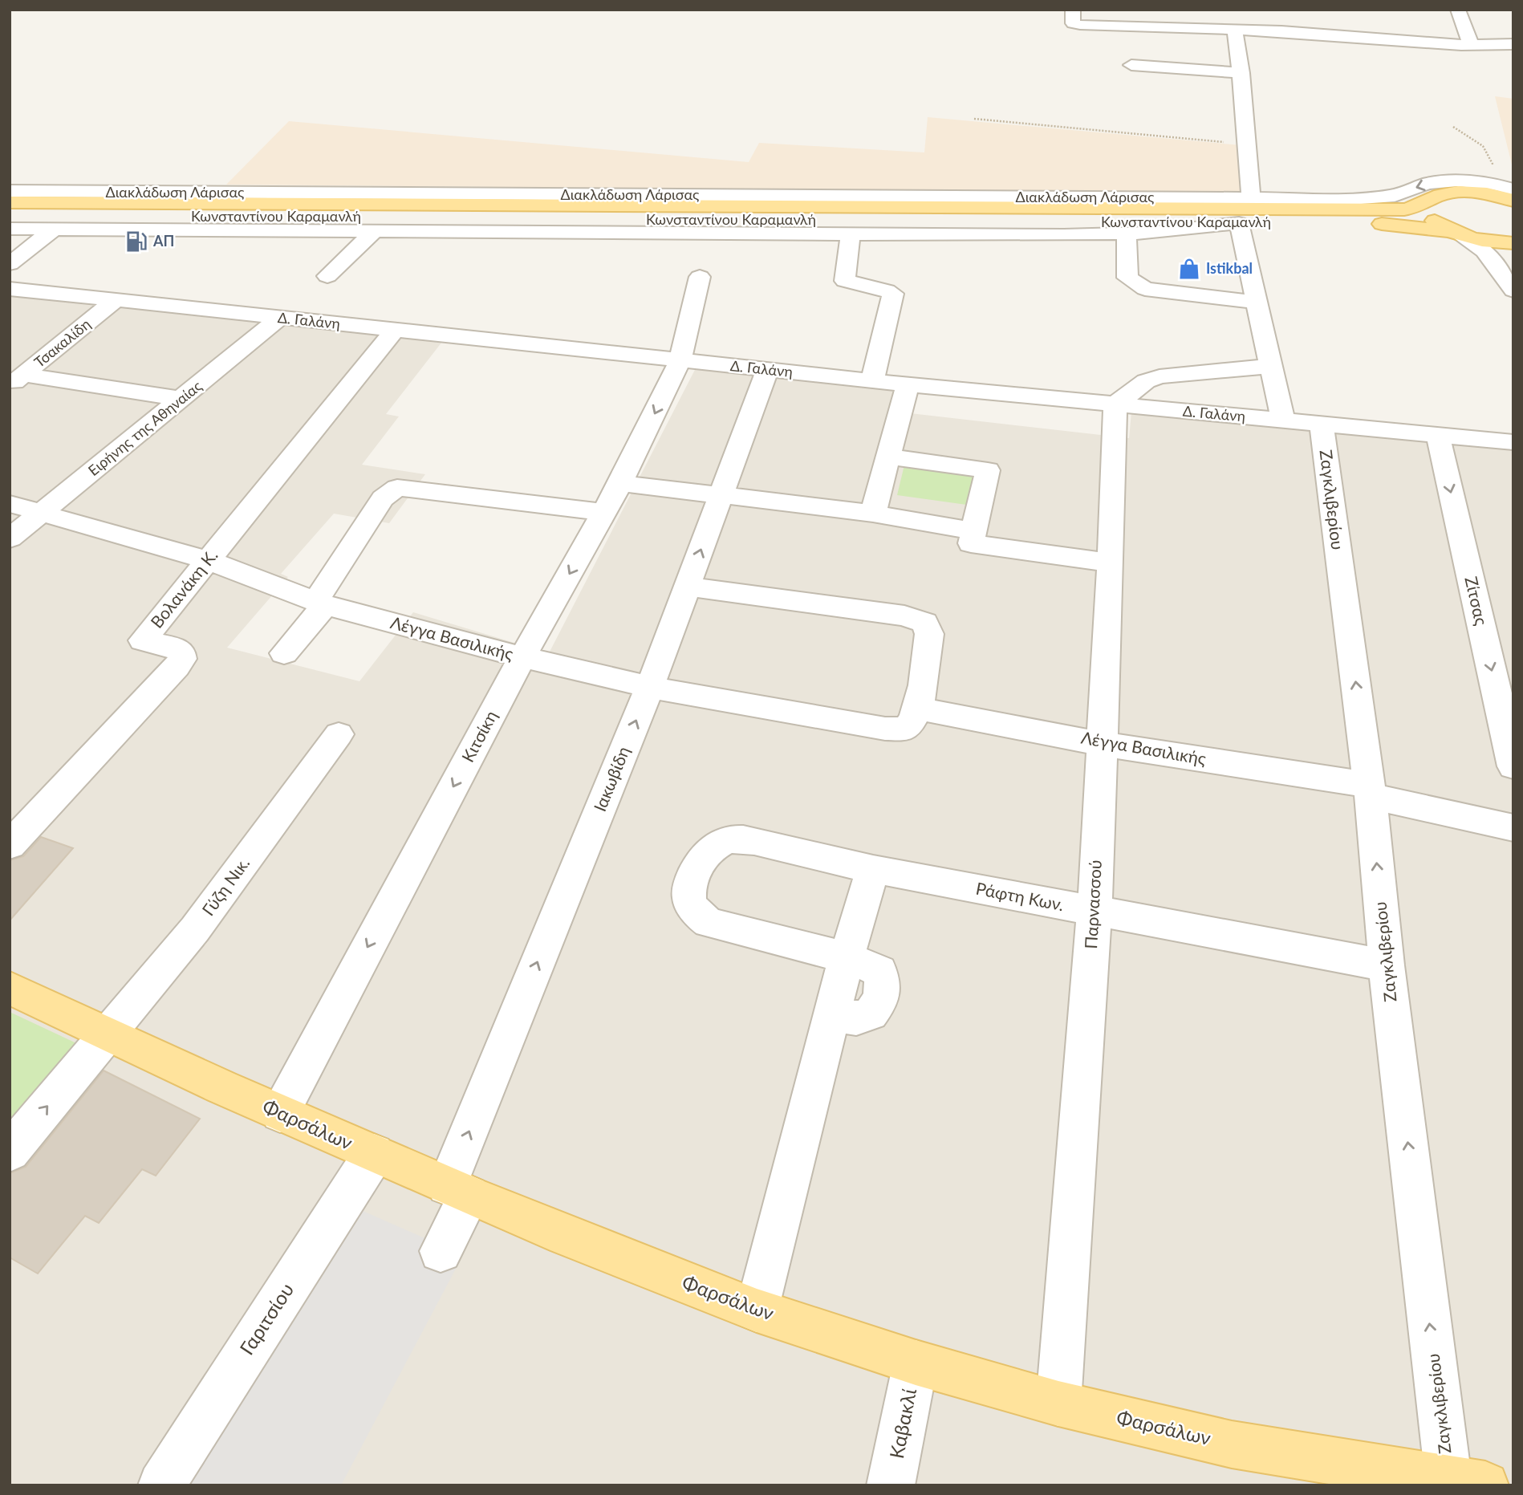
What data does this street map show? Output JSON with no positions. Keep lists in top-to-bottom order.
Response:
{
  "streets": {
    "main road": ["Κωνσταντίνου Καραμανλή", "Φαρσάλων"],
    "street": [
      "Διακλάδωση Λάρισας",
      "Δ. Γαλάνη",
      "Τσακαλίδη",
      "Ειρήνης της Αθηναίας",
      "Ζαγκλιβερίου",
      "Βολανάκη Κ.",
      "Ζίτσας",
      "Λέγγα Βασιλικής",
      "Κιτσίκη",
      "Ιακωβίδη",
      "Γύζη Νικ.",
      "Ράφτη Κων.",
      "Παρνασσού",
      "Γαριτσίου",
      "Καβακλί"
    ]
  },
  "crossings": [
    ["Δ. Γαλάνη", "Τσακαλίδη"],
    ["Δ. Γαλάνη", "Ειρήνης της Αθηναίας"],
    ["Δ. Γαλάνη", "Ζαγκλιβερίου"],
    ["Δ. Γαλάνη", "Βολανάκη Κ."],
    ["Δ. Γαλάνη", "Ζίτσας"],
    ["Δ. Γαλάνη", "Κιτσίκη"],
    ["Δ. Γαλάνη", "Ιακωβίδη"],
    ["Δ. Γαλάνη", "Παρνασσού"],
    ["Ειρήνης της Αθηναίας", "Λέγγα Βασιλικής"],
    ["Ζαγκλιβερίου", "Λέγγα Βασιλικής"],
    ["Ζαγκλιβερίου", "Ράφτη Κων."],
    ["Ζαγκλιβερίου", "Φαρσάλων"],
    ["Βολανάκη Κ.", "Λέγγα Βασιλικής"],
    ["Λέγγα Βασιλικής", "Κιτσίκη"],
    ["Λέγγα Βασιλικής", "Ιακωβίδη"],
    ["Λέγγα Βασιλικής", "Παρνασσού"],
    ["Κιτσίκη", "Φαρσάλων"],
    ["Ιακωβίδη", "Φαρσάλων"],
    ["Γύζη Νικ.", "Φαρσάλων"],
    ["Ράφτη Κων.", "Παρνασσού"],
    ["Παρνασσού", "Φαρσάλων"],
    ["Φαρσάλων", "Γαριτσίου"],
    ["Φαρσάλων", "Καβακλί"]
  ],
  "one_way": [
    "Ζαγκλιβερίου",
    "Ζίτσας",
    "Κιτσίκη",
    "Ιακωβίδη"
  ],
  "places": {
    "fuel station": ["ΑΠ"],
    "shop": ["Istikbal"]
  }
}
